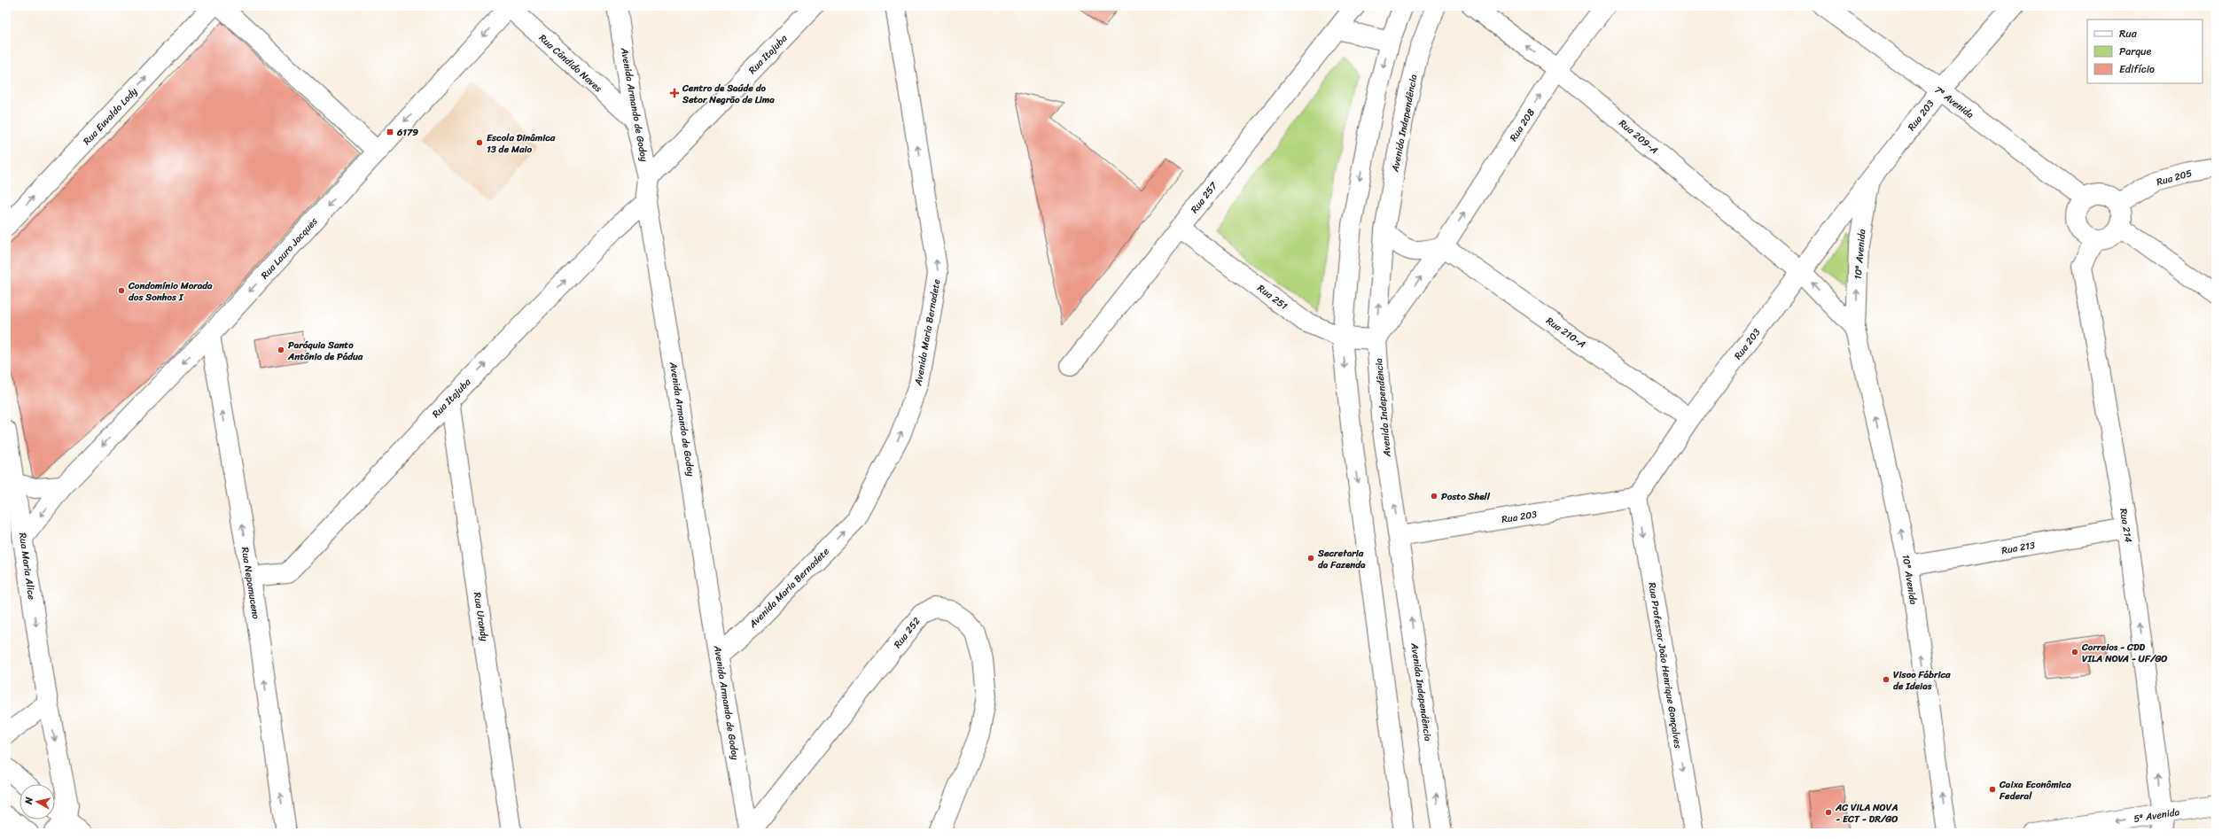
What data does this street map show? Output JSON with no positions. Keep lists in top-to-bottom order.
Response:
{
  "streets": {
    "street": [
      "Rua Itajuba",
      "Rua Cândido Naves",
      "7ª Avenida",
      "Avenida Armando de Godoy",
      "Rua 203",
      "Rua Euvaldo Lody",
      "Avenida Independência",
      "Rua 208",
      "Rua 209-A",
      "Rua 205",
      "Rua 257",
      "Rua Lauro Jacques",
      "10ª Avenida",
      "Rua 251",
      "Avenida Maria Bernadete",
      "Rua 210-A",
      "Rua 214",
      "Rua 213",
      "Rua Maria Alice",
      "Rua Nepomuceno",
      "Rua Urandy",
      "Rua 252",
      "Rua Professor João Henrique Gonçalves",
      "5ª Avenida"
    ]
  },
  "crossings": [
    ["Rua Itajuba", "Avenida Armando de Godoy"],
    ["Rua Itajuba", "Rua Nepomuceno"],
    ["Rua Itajuba", "Rua Urandy"],
    ["Rua Cândido Naves", "Avenida Armando de Godoy"],
    ["Rua Cândido Naves", "Rua Lauro Jacques"],
    ["7ª Avenida", "Rua 203"],
    ["7ª Avenida", "Rua 205"],
    ["7ª Avenida", "Rua 214"],
    ["Avenida Armando de Godoy", "Avenida Maria Bernadete"],
    ["Avenida Armando de Godoy", "Rua 252"],
    ["Rua 203", "Avenida Independência"],
    ["Rua 203", "Rua 209-A"],
    ["Rua 203", "10ª Avenida"],
    ["Rua 203", "Rua 210-A"],
    ["Rua 203", "Rua Professor João Henrique Gonçalves"],
    ["Avenida Independência", "Rua 208"],
    ["Avenida Independência", "Rua 251"],
    ["Rua 208", "Rua 209-A"],
    ["Rua 208", "Rua 251"],
    ["Rua 208", "Rua 210-A"],
    ["Rua 205", "Rua 214"],
    ["Rua 257", "Rua 251"],
    ["Rua Lauro Jacques", "Rua Maria Alice"],
    ["Rua Lauro Jacques", "Rua Nepomuceno"],
    ["10ª Avenida", "Rua 213"],
    ["Rua 214", "Rua 213"],
    ["Rua 214", "5ª Avenida"]
  ],
  "one_way": [
    "Rua Itajuba",
    "Rua Euvaldo Lody",
    "Rua Lauro Jacques",
    "10ª Avenida",
    "Avenida Maria Bernadete",
    "Rua 214",
    "Rua Maria Alice",
    "Rua Nepomuceno",
    "Rua Professor João Henrique Gonçalves",
    "5ª Avenida"
  ],
  "places": {
    "health": ["Centro de Saúde do Setor Negrão de Lima"],
    "transit": ["6179"],
    "other": [
      "Escola Dinâmica 13 de Maio",
      "Condomínio Morada dos Sonhos I",
      "Paróquia Santo Antônio de Pádua",
      "Posto Shell",
      "Secretaria da Fazenda",
      "Correios - CDD VILA NOVA - UF/GO",
      "Visoo Fábrica de Ideias",
      "Caixa Econômica Federal",
      "AC VILA NOVA - ECT - DR/GO"
    ]
  },
  "legend": ["Rua", "Parque", "Edifício"],
  "north": "left"
}
